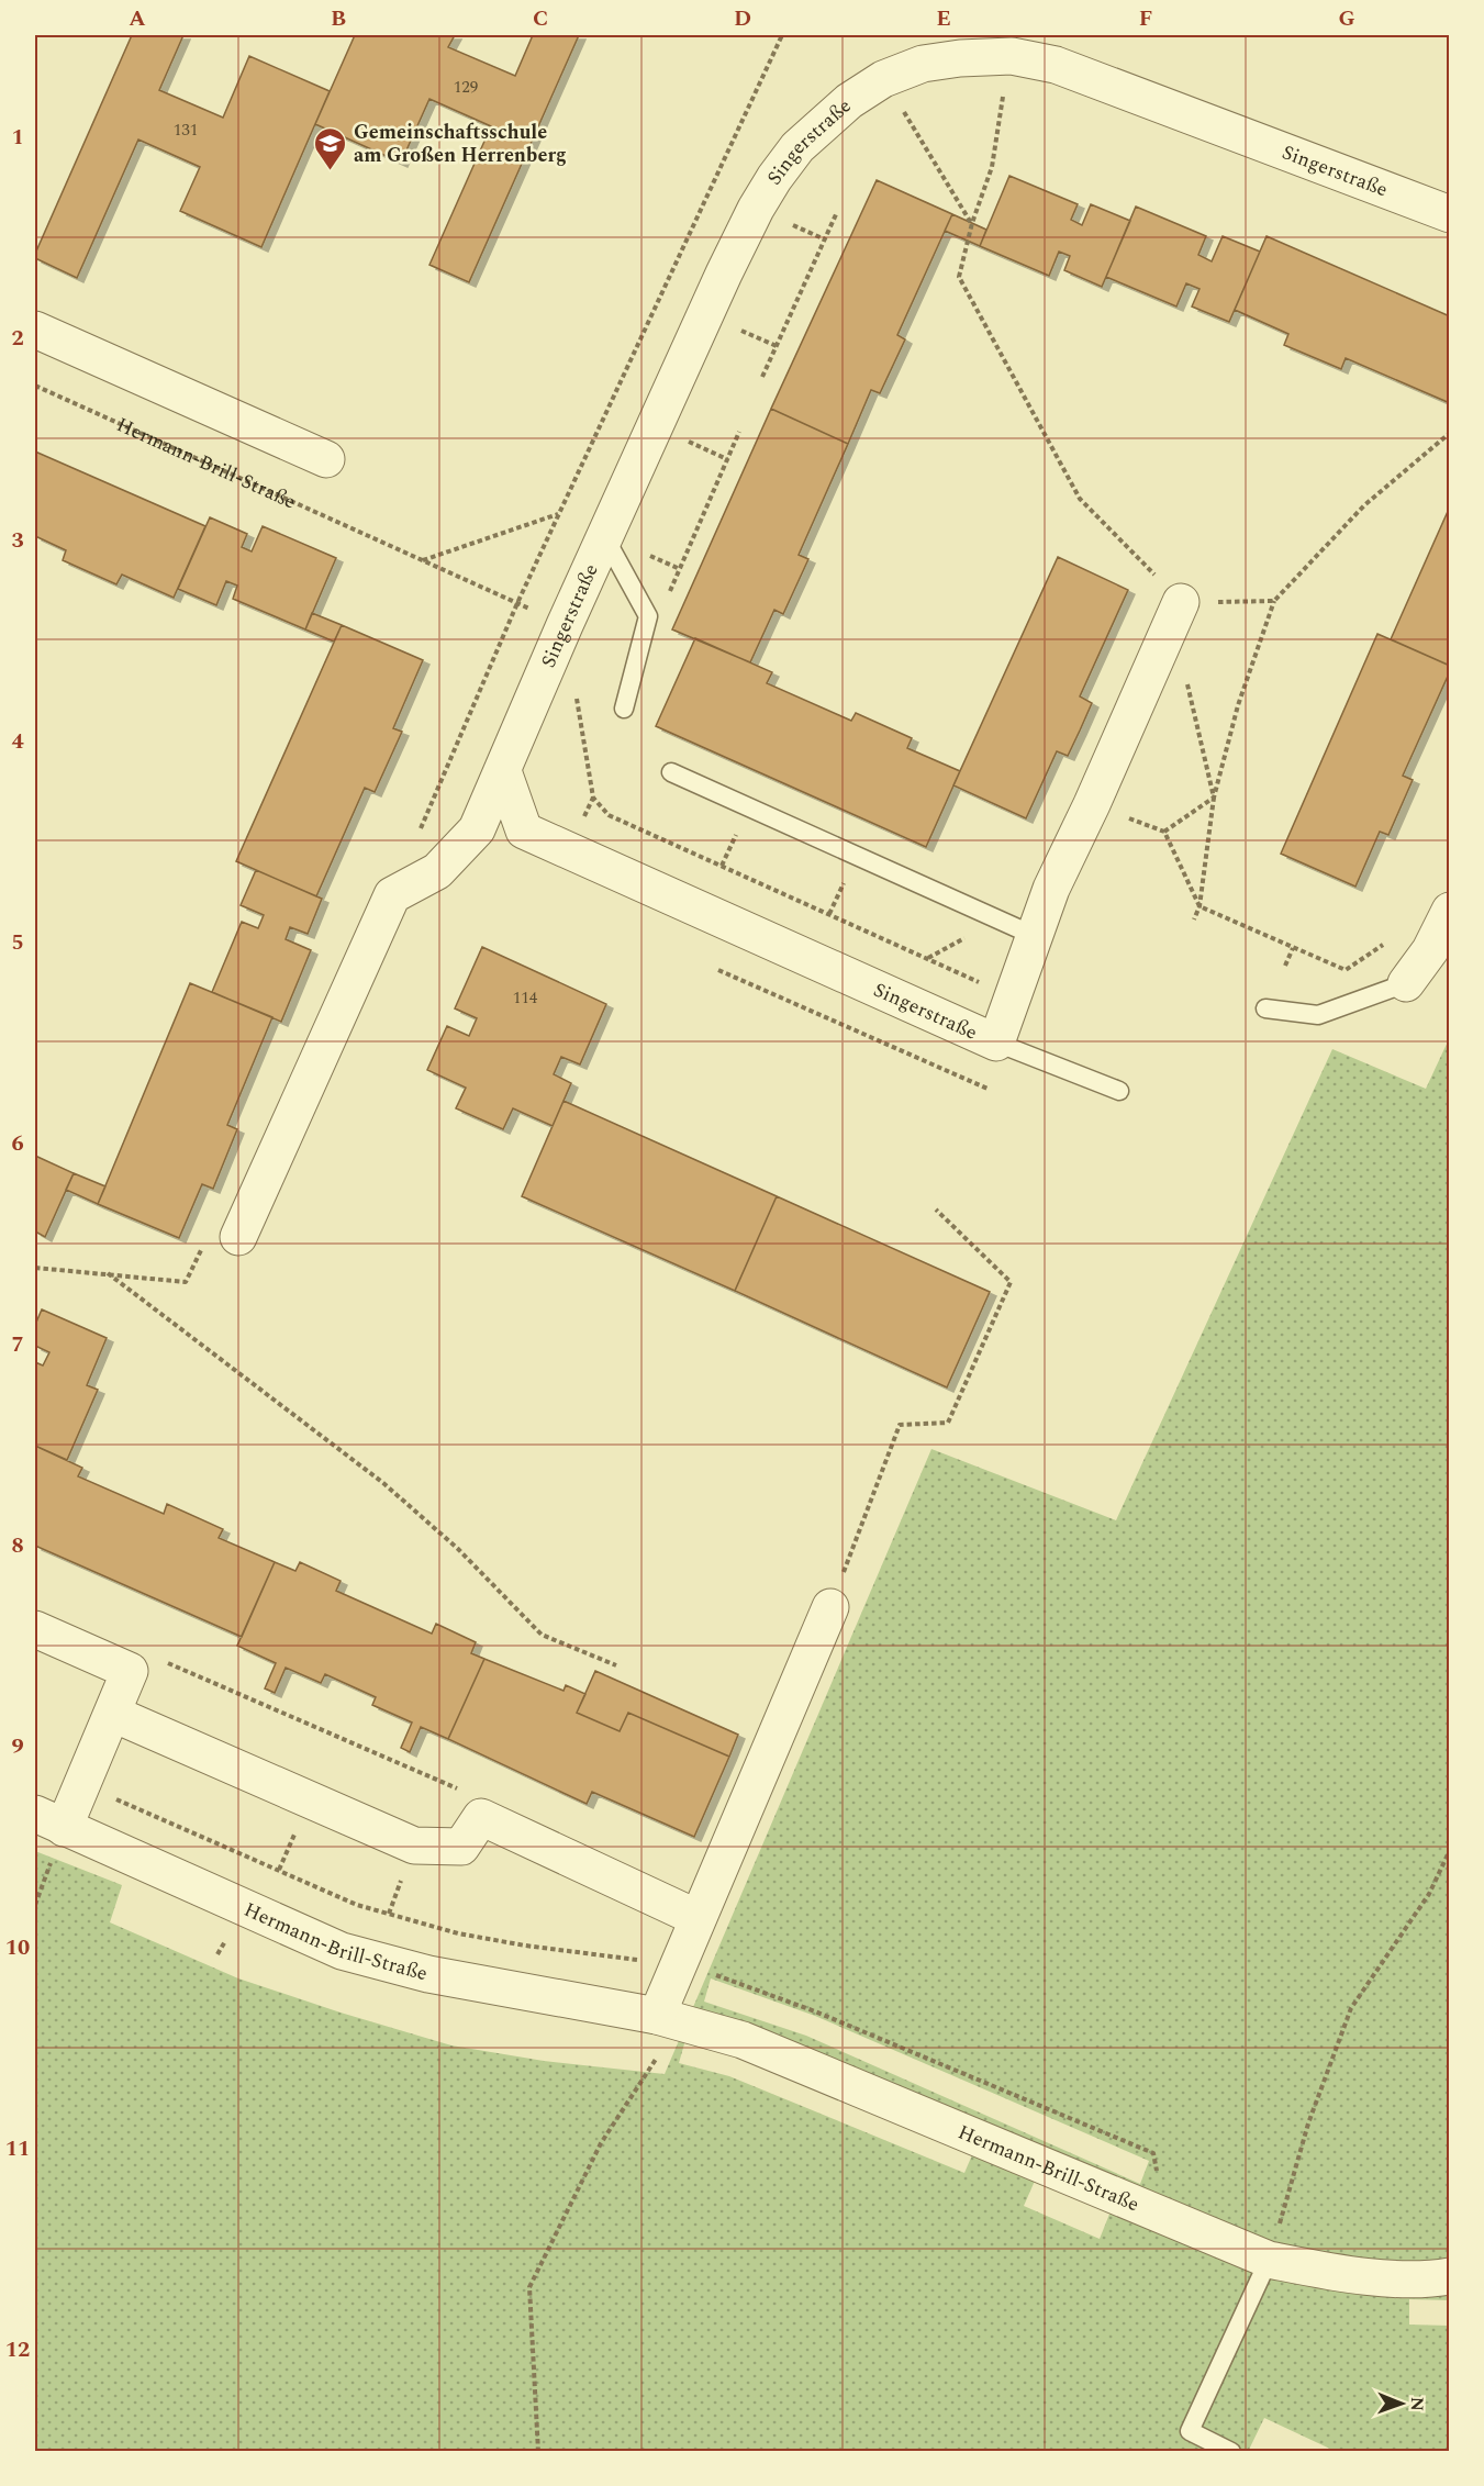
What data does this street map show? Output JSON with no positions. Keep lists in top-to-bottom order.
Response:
{
  "streets": {
    "street": ["Singerstraße", "Hermann-Brill-Straße"]
  },
  "crossings": [
    ["Singerstraße", "Hermann-Brill-Straße"]
  ],
  "places": {
    "school or university": ["Gemeinschaftsschule am Großen Herrenberg"]
  },
  "house_numbers": ["129", "131", "114"],
  "north": "right",
  "grid": {
    "columns": [
      "A",
      "B",
      "C",
      "D",
      "E",
      "F",
      "G"
    ],
    "rows": [
      "1",
      "2",
      "3",
      "4",
      "5",
      "6",
      "7",
      "8",
      "9",
      "10",
      "11",
      "12"
    ]
  }
}
